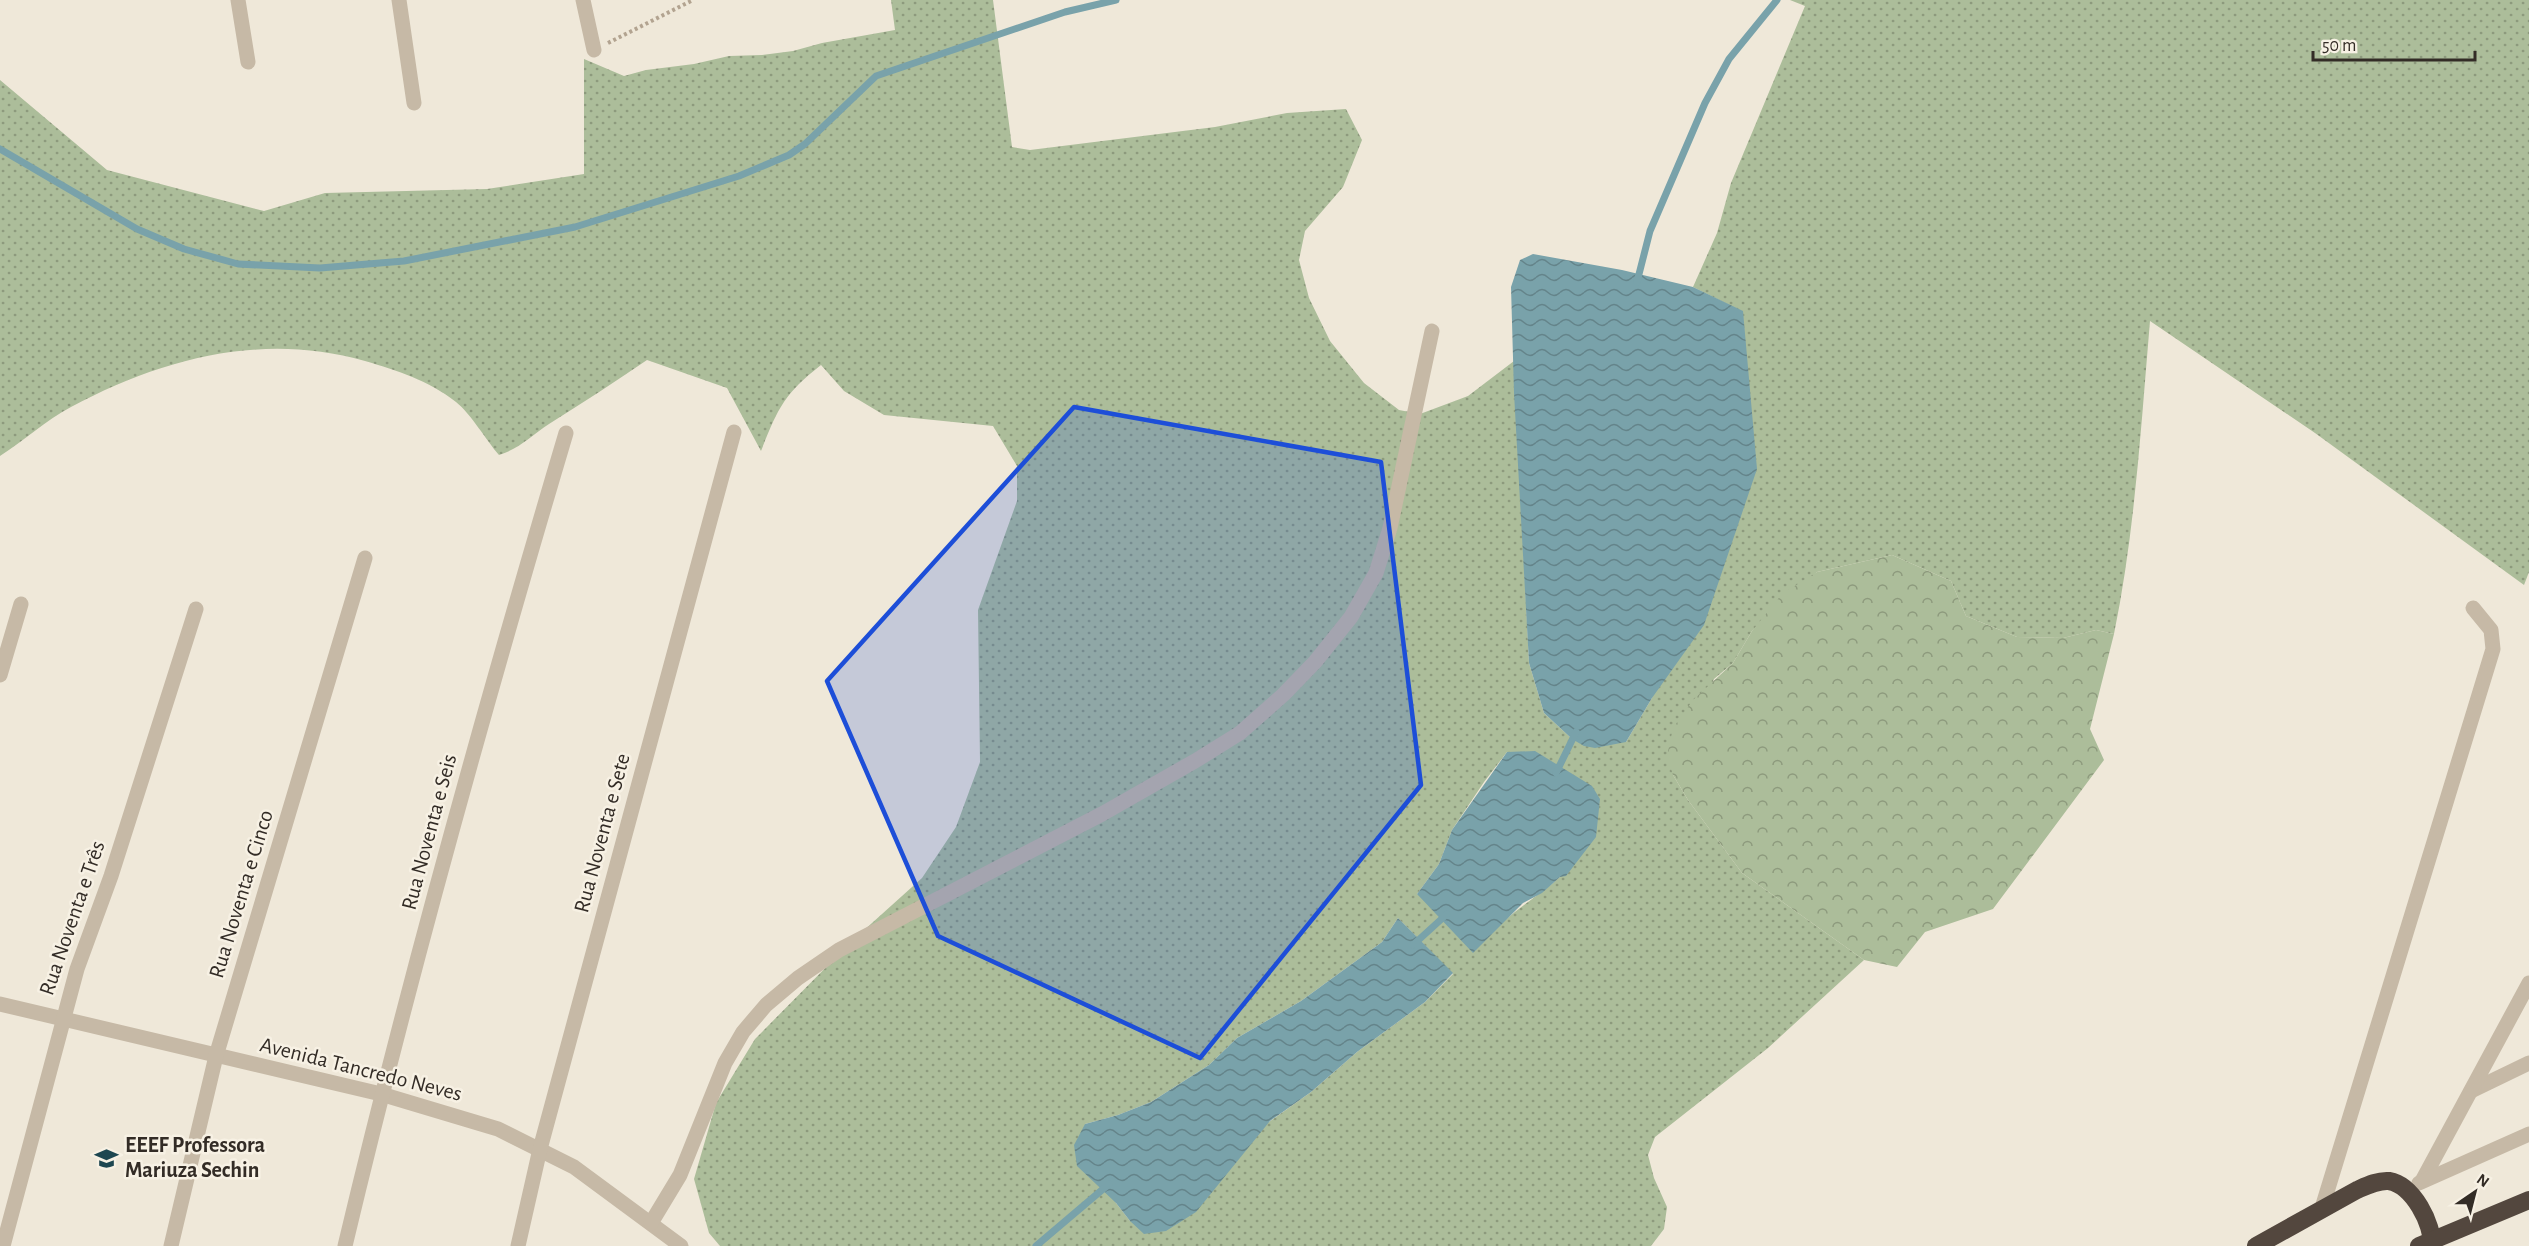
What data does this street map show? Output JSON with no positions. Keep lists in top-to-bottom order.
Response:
{
  "streets": {
    "street": [
      "Rua Noventa e Seis",
      "Rua Noventa e Sete",
      "Rua Noventa e Cinco",
      "Rua Noventa e Três",
      "Avenida Tancredo Neves"
    ]
  },
  "crossings": [
    ["Rua Noventa e Seis", "Avenida Tancredo Neves"],
    ["Rua Noventa e Sete", "Avenida Tancredo Neves"],
    ["Rua Noventa e Cinco", "Avenida Tancredo Neves"],
    ["Rua Noventa e Três", "Avenida Tancredo Neves"]
  ],
  "places": {
    "school or university": ["EEEF Professora Mariuza Sechin"]
  },
  "scale_bar": "50 m",
  "north": "top right"
}
